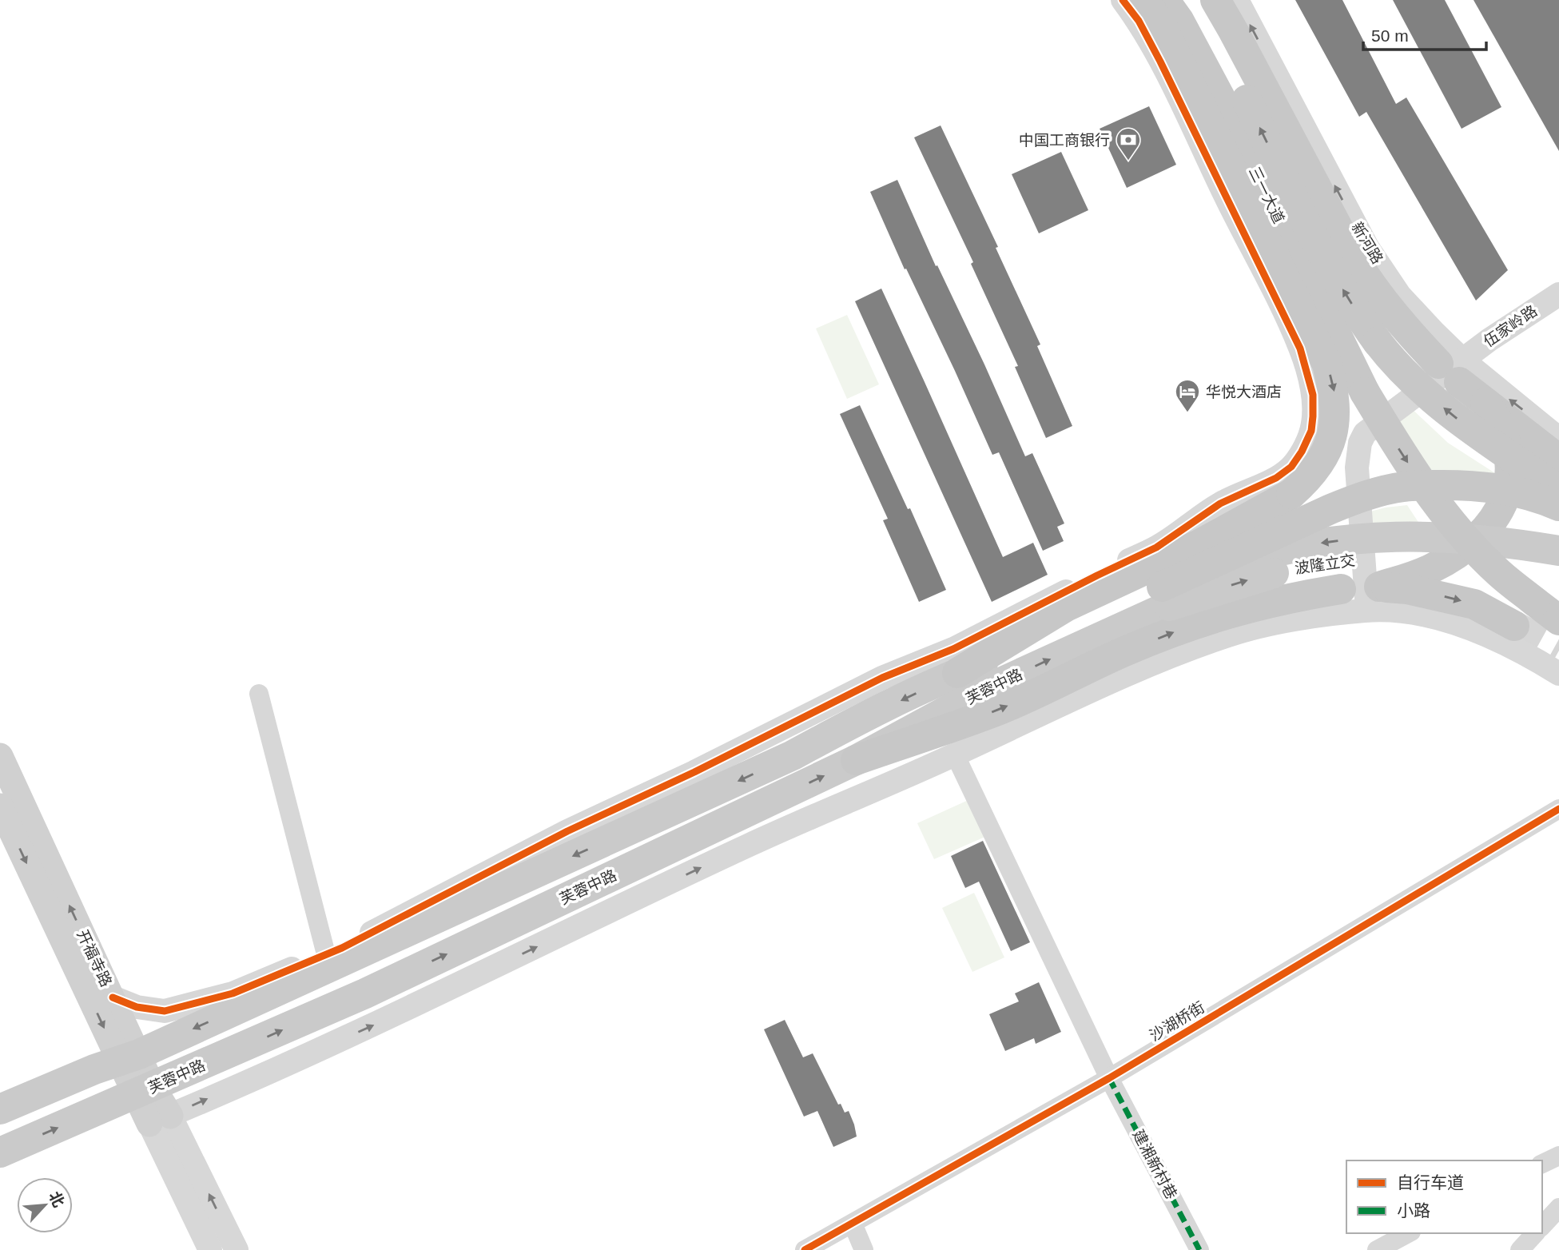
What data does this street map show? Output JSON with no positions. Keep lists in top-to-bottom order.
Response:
{
  "streets": {
    "highway": ["三一大道"],
    "main road": ["波隆立交", "芙蓉中路", "开福寺路"],
    "street": [
      "新河路",
      "伍家岭路",
      "沙湖桥街",
      "建湘新村巷"
    ]
  },
  "crossings": [
    ["新河路", "伍家岭路"],
    ["波隆立交", "芙蓉中路"],
    ["芙蓉中路", "开福寺路"],
    ["沙湖桥街", "建湘新村巷"]
  ],
  "places": {
    "bank": ["中国工商银行"],
    "hotel": ["华悦大酒店"]
  },
  "legend": ["自行车道", "小路"],
  "scale_bar": "50 m",
  "north": "top right"
}
